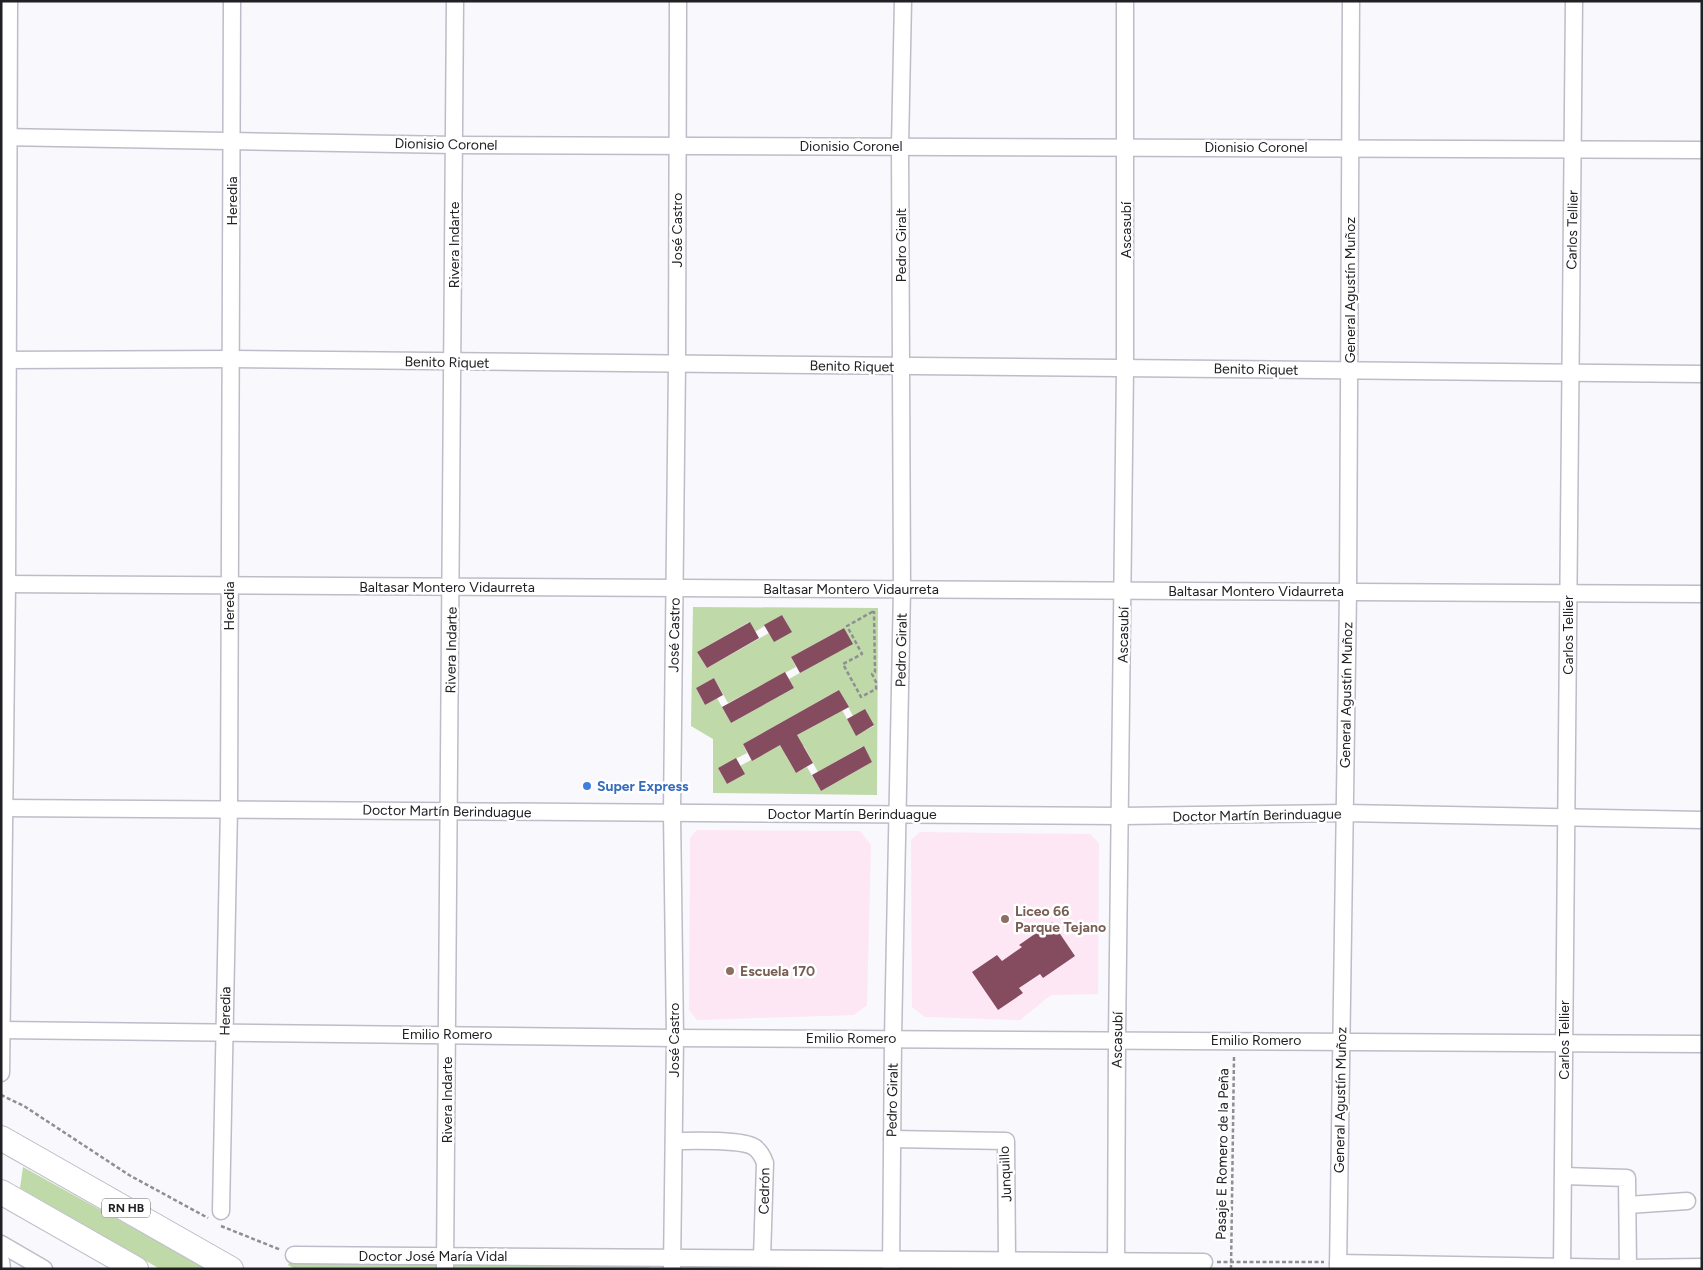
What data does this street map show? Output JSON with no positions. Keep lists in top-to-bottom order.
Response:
{
  "streets": {
    "highway": ["RN HB"],
    "street": [
      "Dionisio Coronel",
      "Heredia",
      "José Castro",
      "Ascasubí",
      "Carlos Tellier",
      "Rivera Indarte",
      "Pedro Giralt",
      "General Agustín Muñoz",
      "Benito Riquet",
      "Baltasar Montero Vidaurreta",
      "Doctor Martín Berinduague",
      "Emilio Romero",
      "Junquillo",
      "Cedrón",
      "Doctor José María Vidal"
    ],
    "path": ["Pasaje E Romero de la Peña"]
  },
  "crossings": [
    ["Dionisio Coronel", "Heredia"],
    ["Dionisio Coronel", "José Castro"],
    ["Dionisio Coronel", "Ascasubí"],
    ["Dionisio Coronel", "Carlos Tellier"],
    ["Dionisio Coronel", "Rivera Indarte"],
    ["Dionisio Coronel", "Pedro Giralt"],
    ["Dionisio Coronel", "General Agustín Muñoz"],
    ["Heredia", "Benito Riquet"],
    ["Heredia", "Baltasar Montero Vidaurreta"],
    ["Heredia", "Doctor Martín Berinduague"],
    ["Heredia", "Emilio Romero"],
    ["José Castro", "Benito Riquet"],
    ["José Castro", "Baltasar Montero Vidaurreta"],
    ["José Castro", "Doctor Martín Berinduague"],
    ["José Castro", "Emilio Romero"],
    ["José Castro", "Cedrón"],
    ["José Castro", "Doctor José María Vidal"],
    ["Ascasubí", "Benito Riquet"],
    ["Ascasubí", "Baltasar Montero Vidaurreta"],
    ["Ascasubí", "Doctor Martín Berinduague"],
    ["Ascasubí", "Emilio Romero"],
    ["Ascasubí", "Doctor José María Vidal"],
    ["Carlos Tellier", "Benito Riquet"],
    ["Carlos Tellier", "Baltasar Montero Vidaurreta"],
    ["Carlos Tellier", "Doctor Martín Berinduague"],
    ["Carlos Tellier", "Emilio Romero"],
    ["Rivera Indarte", "Benito Riquet"],
    ["Rivera Indarte", "Baltasar Montero Vidaurreta"],
    ["Rivera Indarte", "Doctor Martín Berinduague"],
    ["Rivera Indarte", "Emilio Romero"],
    ["Rivera Indarte", "Doctor José María Vidal"],
    ["Pedro Giralt", "Benito Riquet"],
    ["Pedro Giralt", "Baltasar Montero Vidaurreta"],
    ["Pedro Giralt", "Doctor Martín Berinduague"],
    ["Pedro Giralt", "Emilio Romero"],
    ["Pedro Giralt", "Junquillo"],
    ["Pedro Giralt", "Doctor José María Vidal"],
    ["General Agustín Muñoz", "Benito Riquet"],
    ["General Agustín Muñoz", "Baltasar Montero Vidaurreta"],
    ["General Agustín Muñoz", "Doctor Martín Berinduague"],
    ["General Agustín Muñoz", "Emilio Romero"],
    ["Emilio Romero", "Pasaje E Romero de la Peña"],
    ["Junquillo", "Doctor José María Vidal"],
    ["Cedrón", "Doctor José María Vidal"]
  ],
  "places": ["Super Express", "Liceo 66 Parque Tejano", "Escuela 170"]
}
